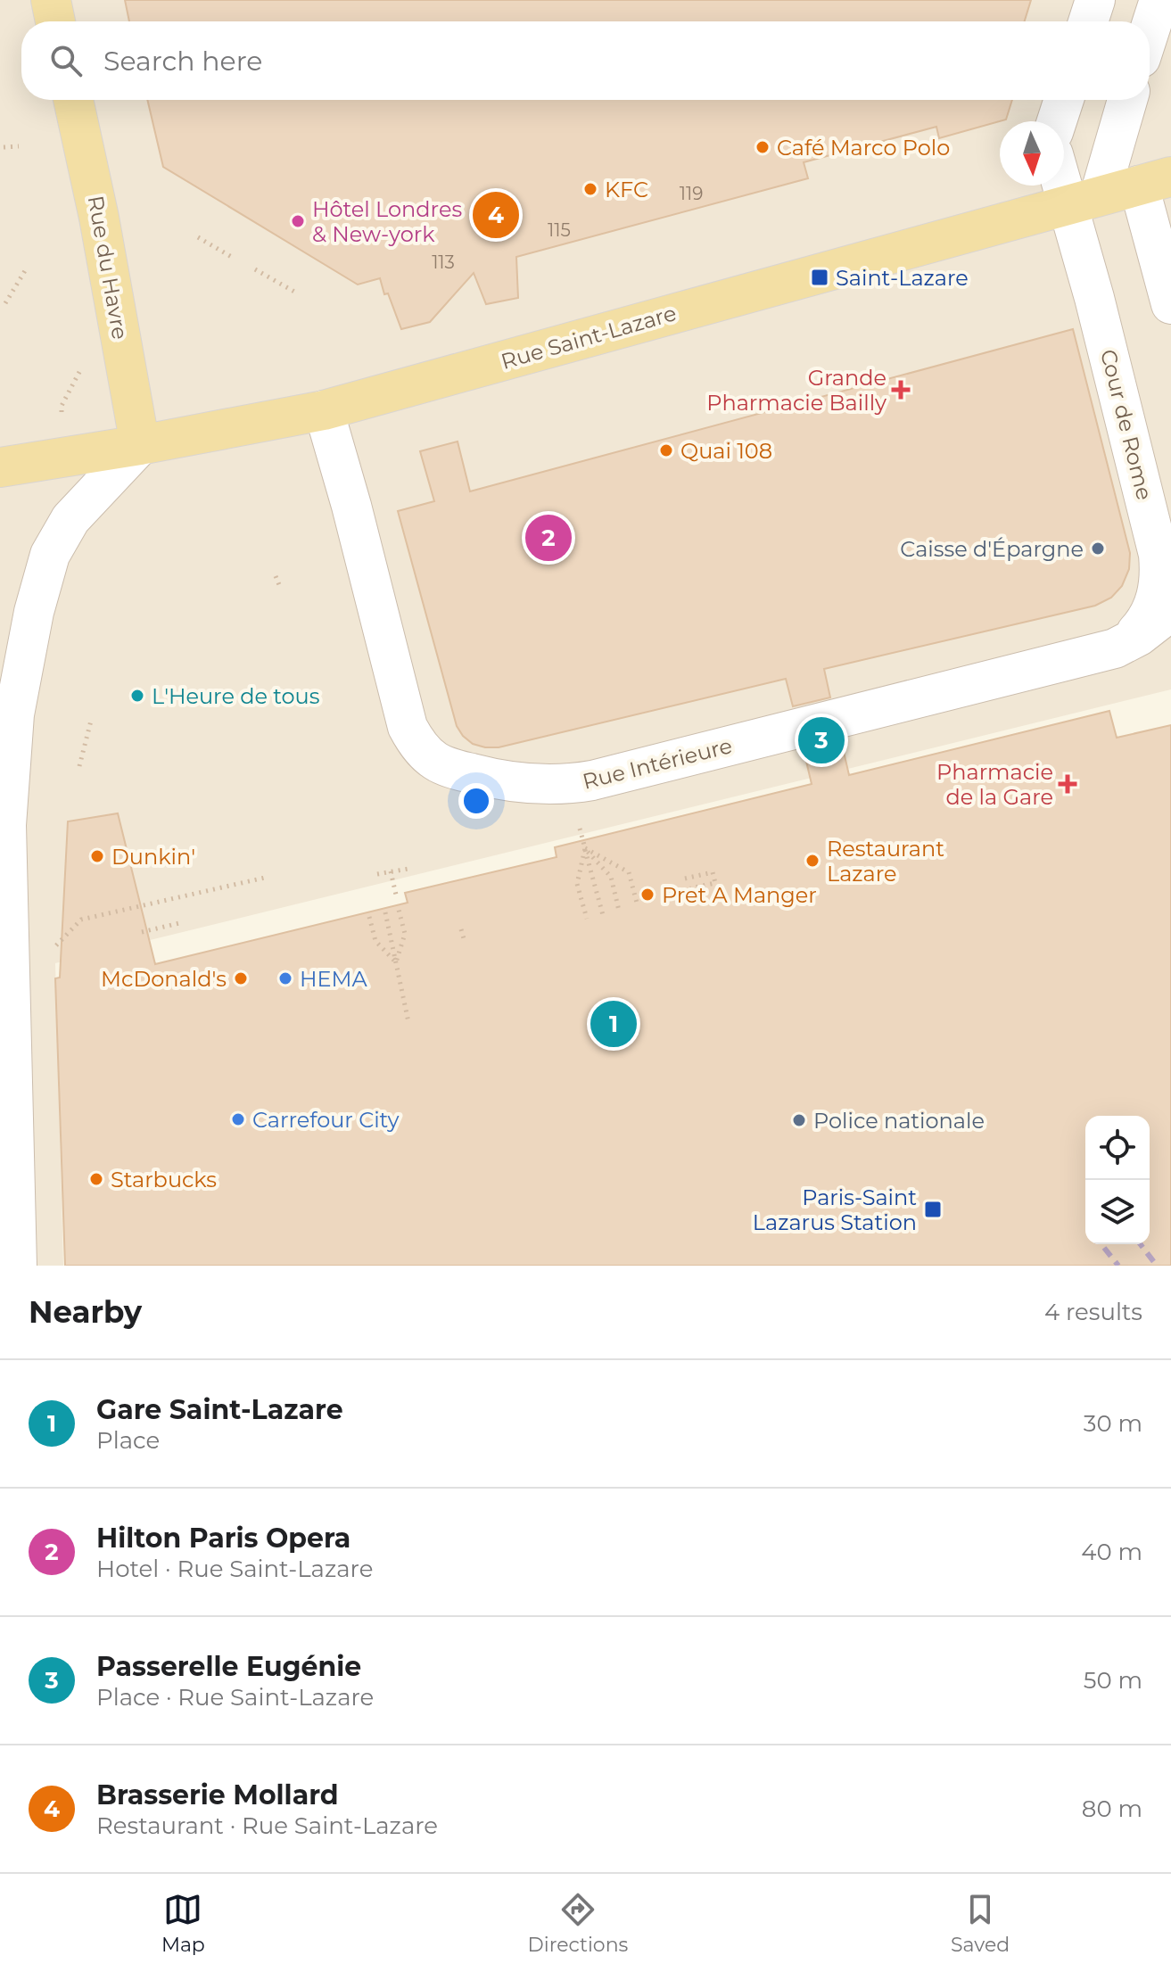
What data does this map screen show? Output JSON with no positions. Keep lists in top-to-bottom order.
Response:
{
  "streets": {
    "main road": ["Rue du Havre", "Rue Saint-Lazare"],
    "street": ["Cour de Rome", "Rue Intérieure"]
  },
  "crossings": [
    ["Rue du Havre", "Rue Saint-Lazare"],
    ["Rue Saint-Lazare", "Cour de Rome"],
    ["Rue Saint-Lazare", "Rue Intérieure"],
    ["Cour de Rome", "Rue Intérieure"]
  ],
  "places": {
    "other": [
      "Café Marco Polo",
      "KFC",
      "Hôtel Londres & New-york",
      "Quai 108",
      "Caisse d'Épargne",
      "L'Heure de tous",
      "Dunkin'",
      "Restaurant Lazare",
      "Pret A Manger",
      "McDonald's",
      "HEMA",
      "Carrefour City",
      "Police nationale",
      "Starbucks"
    ],
    "transit": ["Saint-Lazare", "Paris-Saint Lazarus Station"],
    "health": ["Grande Pharmacie Bailly", "Pharmacie de la Gare"]
  },
  "house_numbers": ["119", "115", "113"],
  "north": "bottom",
  "page": {
    "search": "Search here",
    "pins": [
      "4",
      "2",
      "3",
      "1"
    ],
    "heading": ["Nearby", "4 results"],
    "list": [
      {
        "mark": "1",
        "name": "Gare Saint-Lazare",
        "note": "Place",
        "value": "30 m"
      },
      {
        "mark": "2",
        "name": "Hilton Paris Opera",
        "note": "Hotel · Rue Saint-Lazare",
        "value": "40 m"
      },
      {
        "mark": "3",
        "name": "Passerelle Eugénie",
        "note": "Place · Rue Saint-Lazare",
        "value": "50 m"
      },
      {
        "mark": "4",
        "name": "Brasserie Mollard",
        "note": "Restaurant · Rue Saint-Lazare",
        "value": "80 m"
      }
    ],
    "nav": ["Map", "Directions", "Saved"]
  }
}
